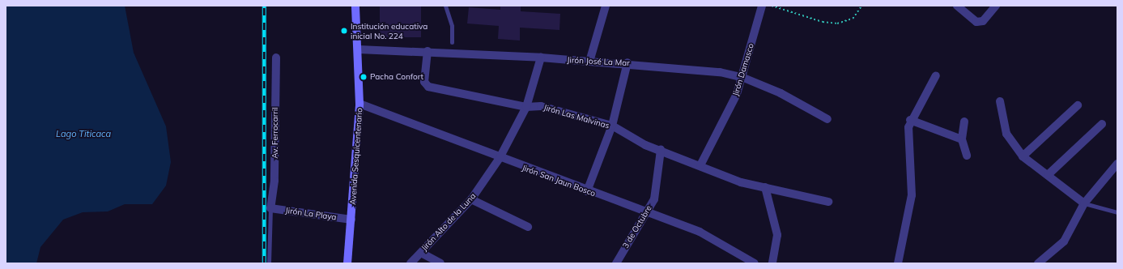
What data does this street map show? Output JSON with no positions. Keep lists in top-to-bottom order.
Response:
{
  "streets": {
    "street": [
      "Jirón José La Mar",
      "Jirón Damasco",
      "Jirón Las Malvinas",
      "Av. Ferrocarril",
      "Avenida Sesquicentenario",
      "Jirón San Jaun Bosco",
      "Jirón La Playa",
      "Jirón Alto de la Luna",
      "3 de Octubre"
    ]
  },
  "crossings": [
    ["Jirón José La Mar", "Jirón Damasco"],
    ["Jirón José La Mar", "Jirón Las Malvinas"],
    ["Jirón José La Mar", "Avenida Sesquicentenario"],
    ["Jirón José La Mar", "Jirón Alto de la Luna"],
    ["Jirón Damasco", "Jirón Las Malvinas"],
    ["Jirón Las Malvinas", "Jirón Alto de la Luna"],
    ["Jirón Las Malvinas", "3 de Octubre"],
    ["Av. Ferrocarril", "Jirón La Playa"],
    ["Avenida Sesquicentenario", "Jirón San Jaun Bosco"],
    ["Avenida Sesquicentenario", "Jirón La Playa"],
    ["Jirón San Jaun Bosco", "Jirón Alto de la Luna"],
    ["Jirón San Jaun Bosco", "3 de Octubre"]
  ],
  "water": ["Lago Titicaca"],
  "places": ["Institución educativa inicial No. 224", "Pacha Confort"]
}
